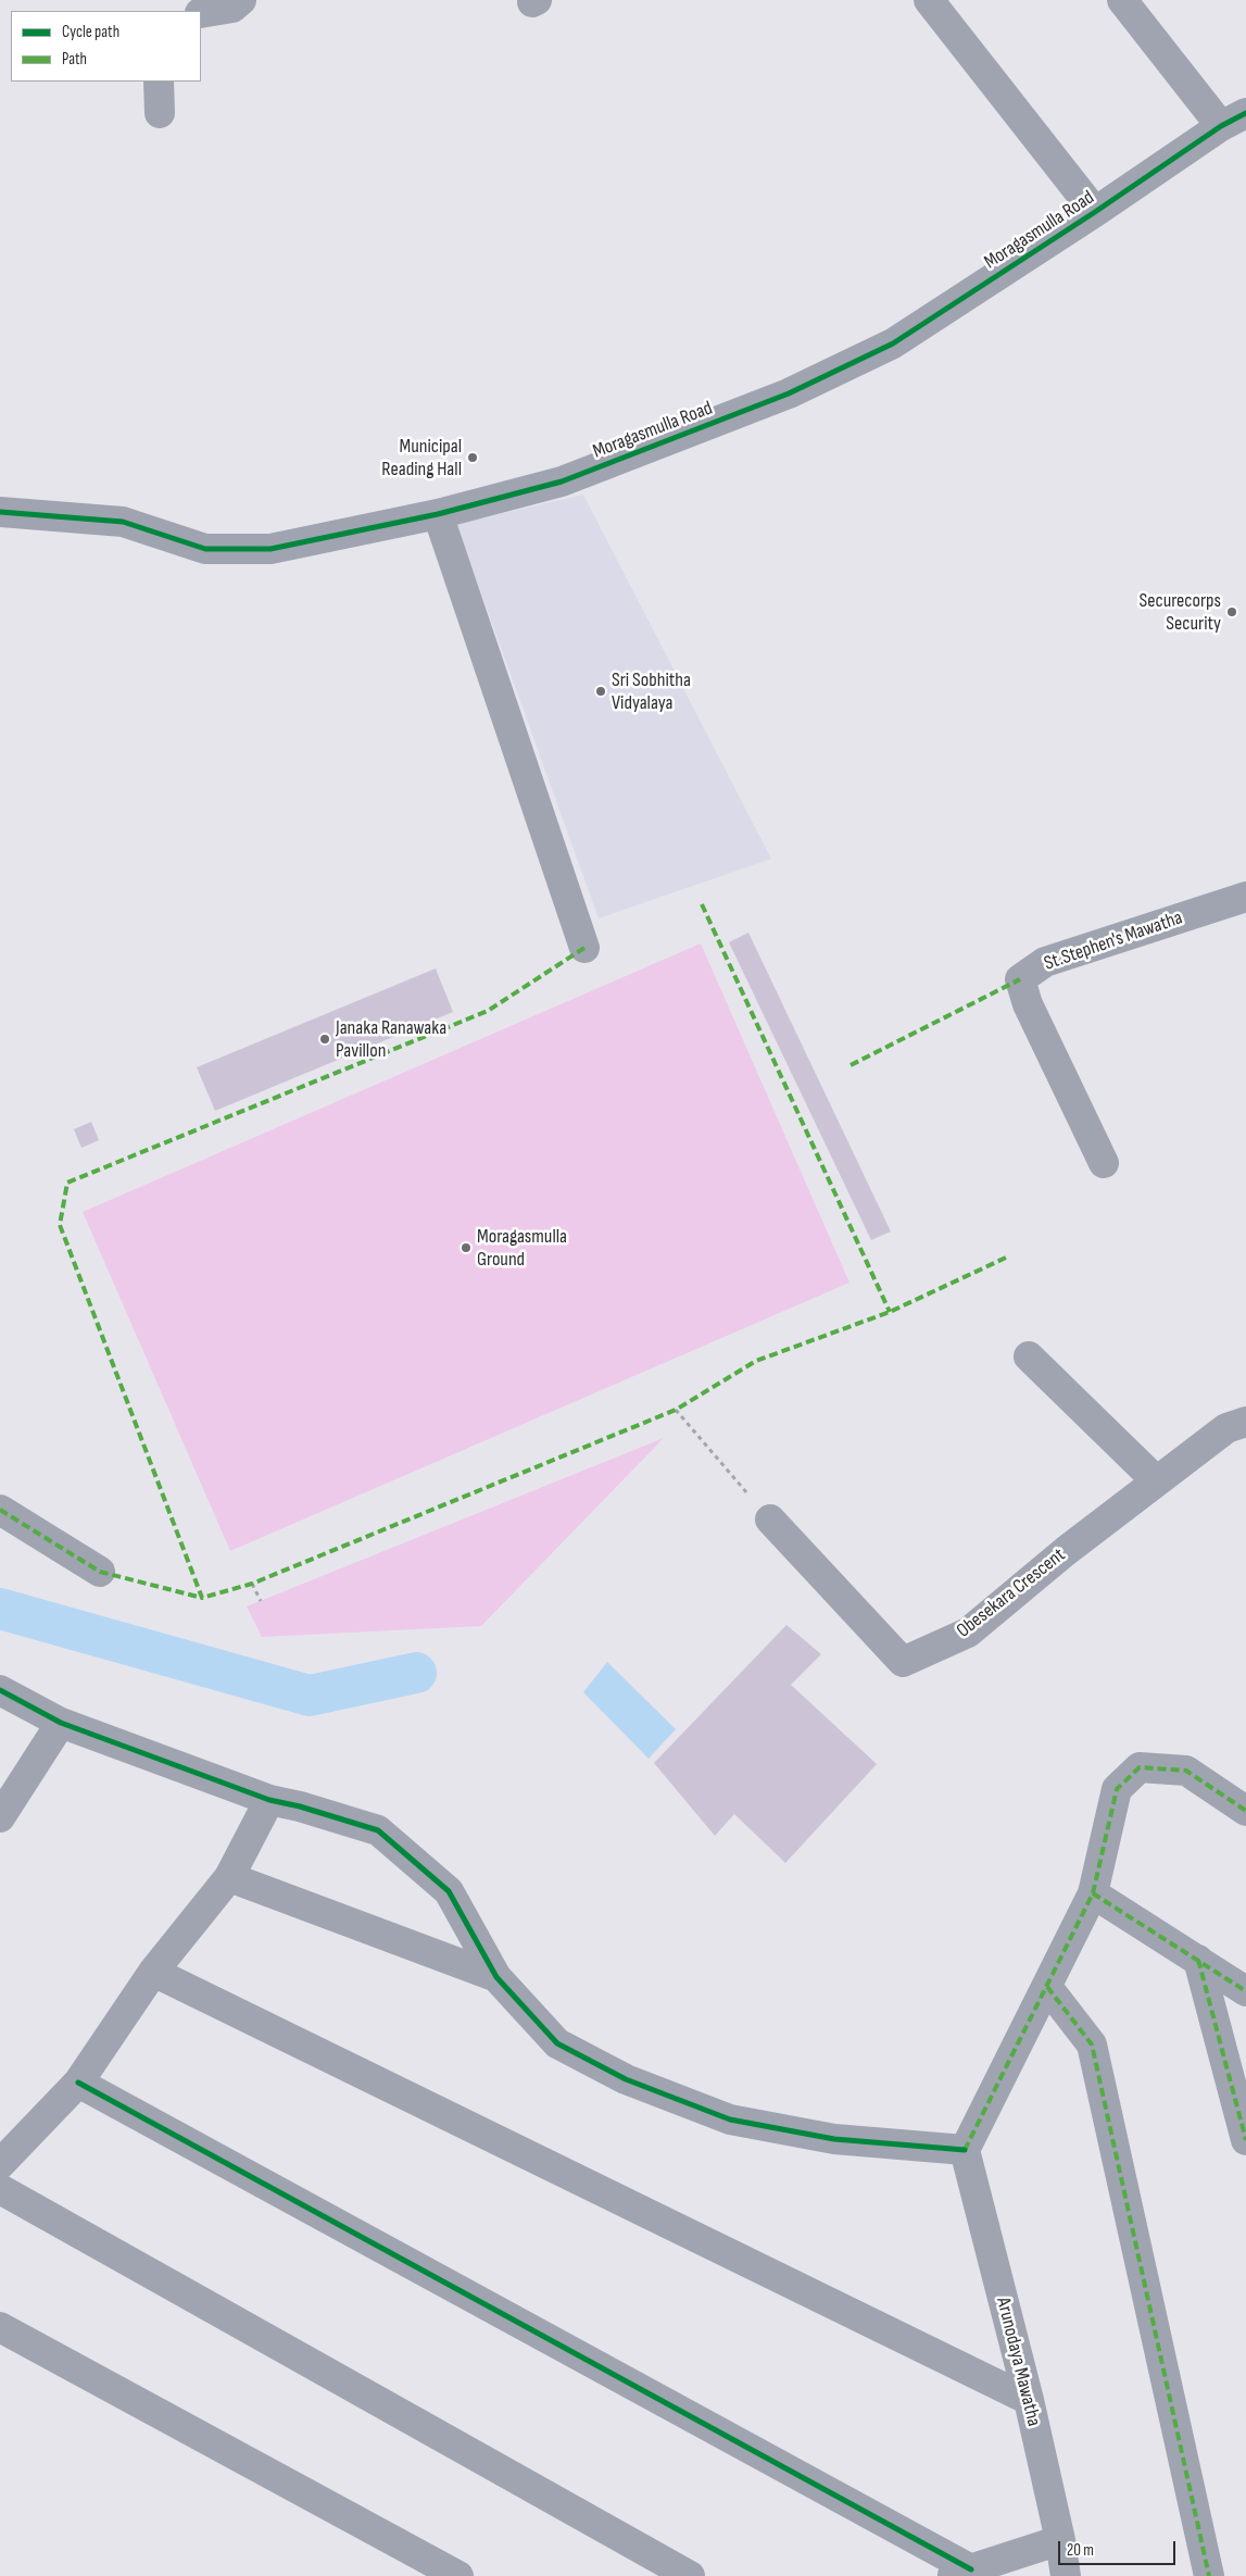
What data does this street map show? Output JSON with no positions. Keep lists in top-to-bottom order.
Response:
{
  "streets": {
    "street": [
      "Moragasmulla Road",
      "St.Stephen's Mawatha",
      "Obesekara Crescent",
      "Arunodaya Mawatha"
    ]
  },
  "places": [
    "Municipal Reading Hall",
    "Securecorps Security",
    "Sri Sobhitha Vidyalaya",
    "Janaka Ranawaka Pavillon",
    "Moragasmulla Ground"
  ],
  "legend": ["Cycle path", "Path"],
  "scale_bar": "20 m"
}
